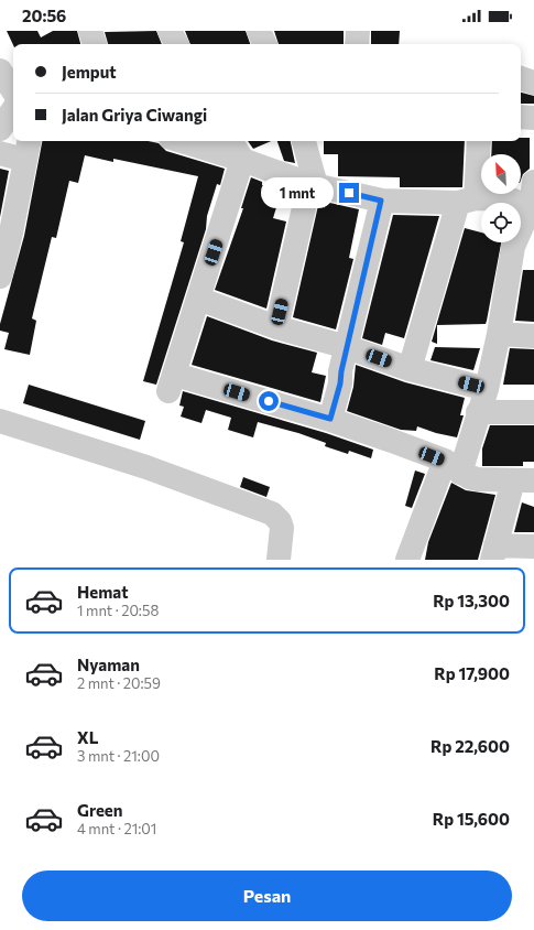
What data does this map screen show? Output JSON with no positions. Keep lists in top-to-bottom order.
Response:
{
  "north": "top left",
  "page": {
    "status": "20:56",
    "banner": ["Jemput", "Jalan Griya Ciwangi"],
    "bubble": "1 mnt",
    "list": [
      {
        "name": "Hemat",
        "note": "1 mnt · 20:58",
        "value": "Rp 13,300"
      },
      {
        "name": "Nyaman",
        "note": "2 mnt · 20:59",
        "value": "Rp 17,900"
      },
      {
        "name": "XL",
        "note": "3 mnt · 21:00",
        "value": "Rp 22,600"
      },
      {
        "name": "Green",
        "note": "4 mnt · 21:01",
        "value": "Rp 15,600"
      }
    ],
    "buttons": "Pesan"
  }
}
